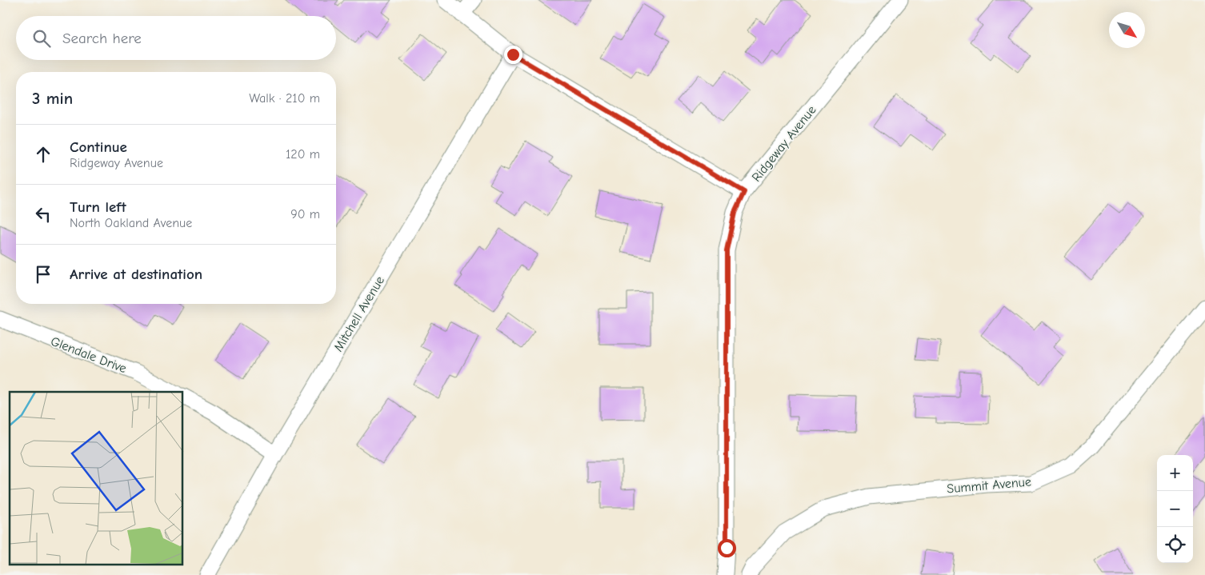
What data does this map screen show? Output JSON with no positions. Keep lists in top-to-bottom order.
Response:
{
  "streets": {
    "street": [
      "Ridgeway Avenue",
      "Mitchell Avenue",
      "Glendale Drive",
      "Summit Avenue"
    ]
  },
  "north": "bottom right",
  "page": {
    "search": "Search here",
    "heading": ["3 min", "Walk · 210 m"],
    "list": [
      ["Continue", "Ridgeway Avenue", "120 m"],
      ["Turn left", "North Oakland Avenue", "90 m"],
      "Arrive at destination"
    ],
    "map_buttons": ["+", "−"]
  }
}
